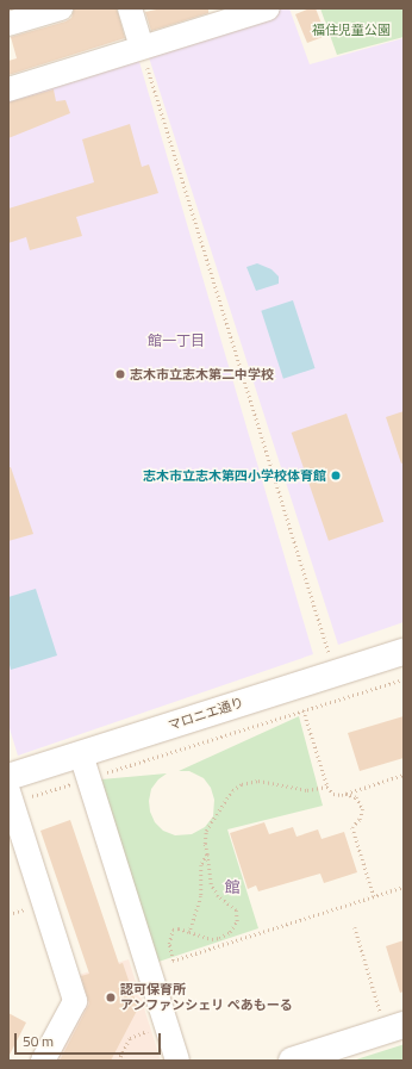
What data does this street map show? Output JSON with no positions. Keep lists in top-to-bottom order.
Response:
{
  "streets": {
    "street": ["マロニエ通り"]
  },
  "districts": ["館一丁目", "館"],
  "parks": ["福住児童公園"],
  "places": ["志木市立志木第二中学校", "志木市立志木第四小学校体育館", "認可保育所 アンファンシェリ ぺあもーる"],
  "scale_bar": "50 m"
}
